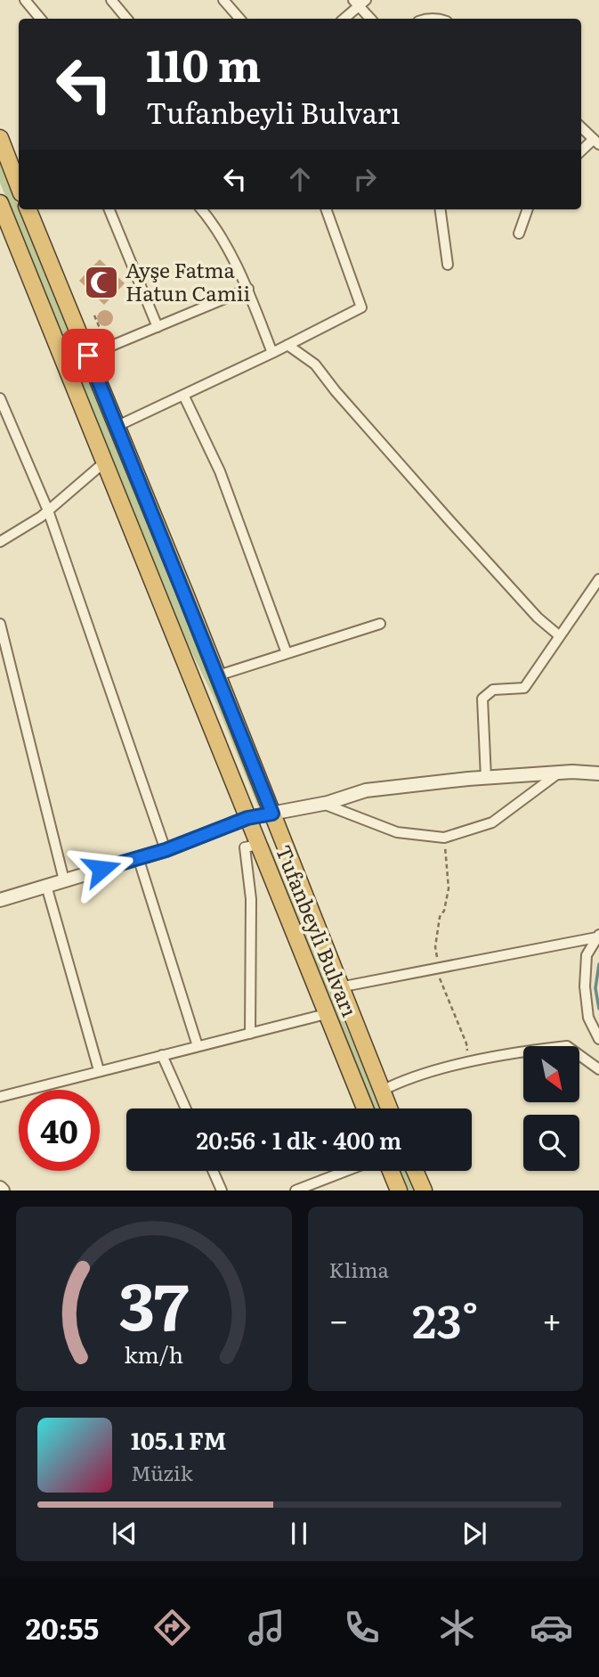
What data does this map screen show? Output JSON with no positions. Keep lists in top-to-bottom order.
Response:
{
  "streets": {
    "highway": ["Tufanbeyli Bulvarı"]
  },
  "places": {
    "mosque": ["Ayşe Fatma Hatun Camii"]
  },
  "north": "bottom right",
  "page": {
    "turn": ["110 m", "Tufanbeyli Bulvarı"],
    "limit": "40",
    "trip": "20:56 · 1 dk · 400 m",
    "tile": "Klima",
    "heat": ["−", "23°", "+"],
    "song": ["105.1 FM", "Müzik"],
    "tabs": "20:55",
    "gauge": ["37", "km/h"]
  }
}
